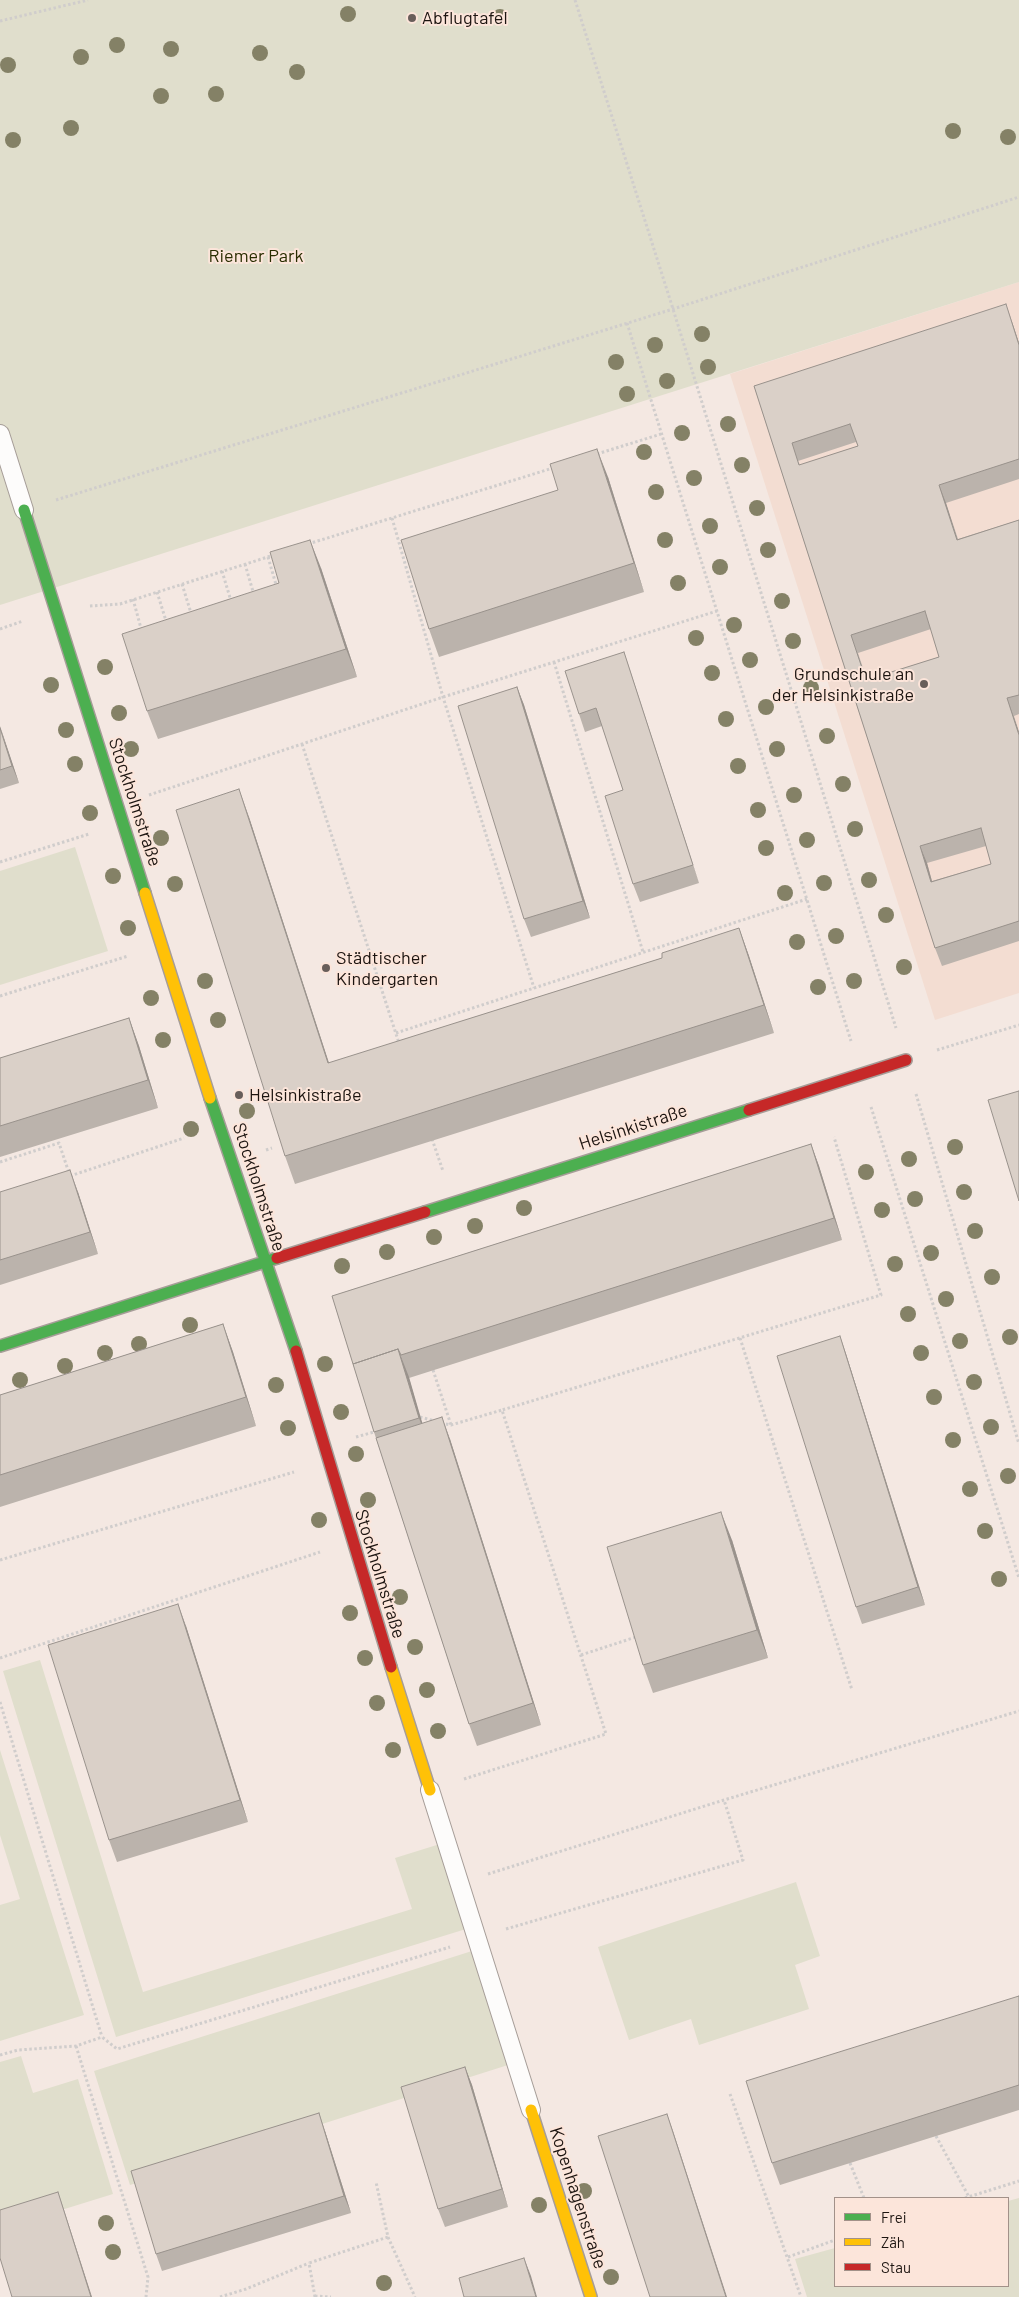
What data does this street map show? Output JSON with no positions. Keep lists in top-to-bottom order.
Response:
{
  "streets": {
    "street": ["Stockholmstraße", "Helsinkistraße", "Kopenhagenstraße"]
  },
  "crossings": [
    ["Stockholmstraße", "Helsinkistraße"]
  ],
  "parks": ["Riemer Park"],
  "places": [
    "Abflugtafel",
    "Grundschule an der Helsinkistraße",
    "Städtischer Kindergarten",
    "Helsinkistraße"
  ],
  "legend": ["Frei", "Zäh", "Stau"]
}
